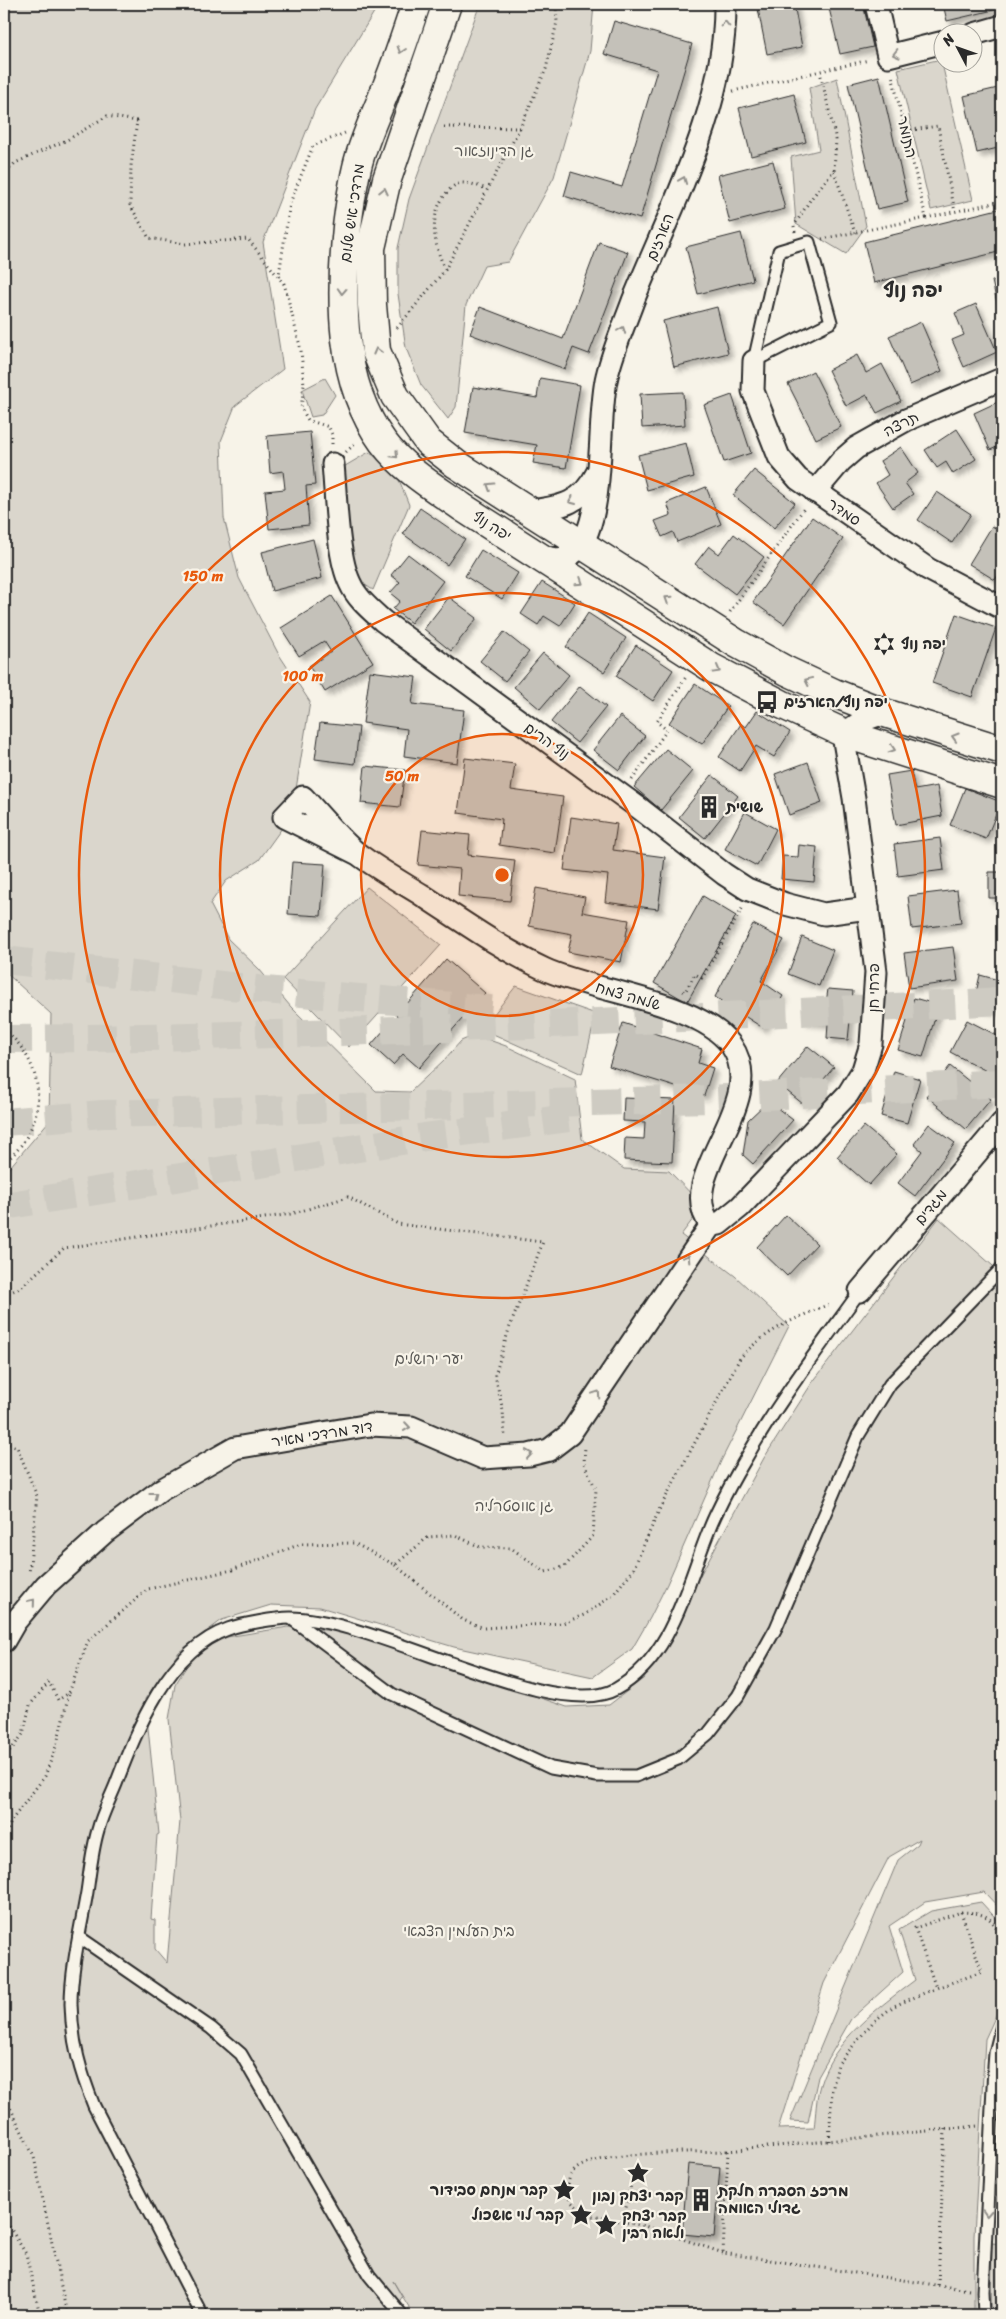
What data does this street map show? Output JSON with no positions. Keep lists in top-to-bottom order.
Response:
{
  "streets": {
    "main road": ["מרדכי איש שלום", "יפה נוף"],
    "street": [
      "הארזים",
      "תרצה",
      "סמדר",
      "נוף הרים",
      "פרחי חן",
      "שלמה צמח",
      "מגדים",
      "דוד מרדכי מאיר"
    ],
    "path": ["התומר"]
  },
  "crossings": [
    ["מרדכי איש שלום", "הארזים"],
    ["מרדכי איש שלום", "יפה נוף"],
    ["תרצה", "סמדר"],
    ["יפה נוף", "פרחי חן"],
    ["נוף הרים", "פרחי חן"],
    ["פרחי חן", "שלמה צמח"],
    ["פרחי חן", "דוד מרדכי מאיר"],
    ["שלמה צמח", "דוד מרדכי מאיר"]
  ],
  "one_way": ["דוד מרדכי מאיר"],
  "districts": ["יפה נוף"],
  "parks": [
    "גן הדינוזאור",
    "יער ירושלים",
    "גן אוסטרליה",
    "בית העלמין הצבאי"
  ],
  "places": {
    "synagogue": ["יפה נוף"],
    "bus stop": ["יפה נוף/הארזים"],
    "building": ["שושית", "מרכז הסברה חלקת גדולי האומה"],
    "place": [
      "קבר יצחק נבון",
      "קבר מנחם סבידור",
      "קבר לוי אשכול",
      "קבר יצחק ולאה רבין"
    ]
  },
  "north": "top left",
  "rings": ["150 m", "100 m", "50 m"]
}
